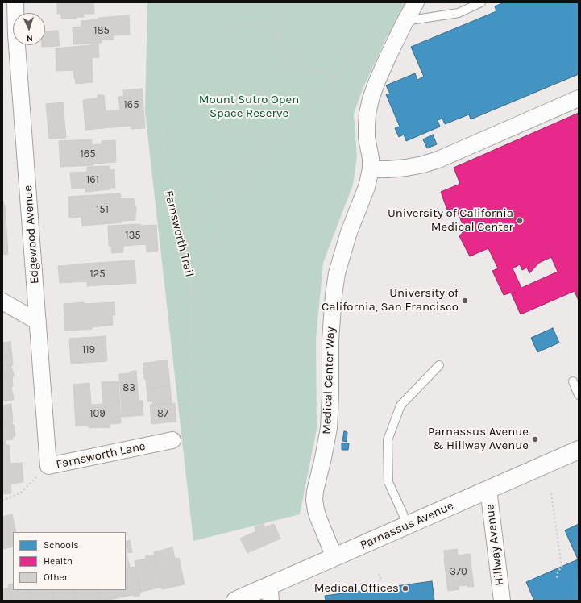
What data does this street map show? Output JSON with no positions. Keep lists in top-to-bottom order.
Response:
{
  "streets": {
    "street": [
      "Edgewood Avenue",
      "Medical Center Way",
      "Farnsworth Lane",
      "Parnassus Avenue",
      "Hillway Avenue"
    ],
    "path": ["Farnsworth Trail"]
  },
  "crossings": [
    ["Farnsworth Trail", "Farnsworth Lane"],
    ["Edgewood Avenue", "Farnsworth Lane"],
    ["Medical Center Way", "Parnassus Avenue"],
    ["Parnassus Avenue", "Hillway Avenue"]
  ],
  "parks": ["Mount Sutro Open Space Reserve"],
  "places": [
    "University of California Medical Center",
    "University of California, San Francisco",
    "Parnassus Avenue & Hillway Avenue",
    "Medical Offices"
  ],
  "house_numbers": [
    "185",
    "165",
    "165",
    "161",
    "151",
    "135",
    "125",
    "119",
    "83",
    "109",
    "87",
    "370"
  ],
  "legend": ["Schools", "Health", "Other"],
  "north": "bottom"
}
